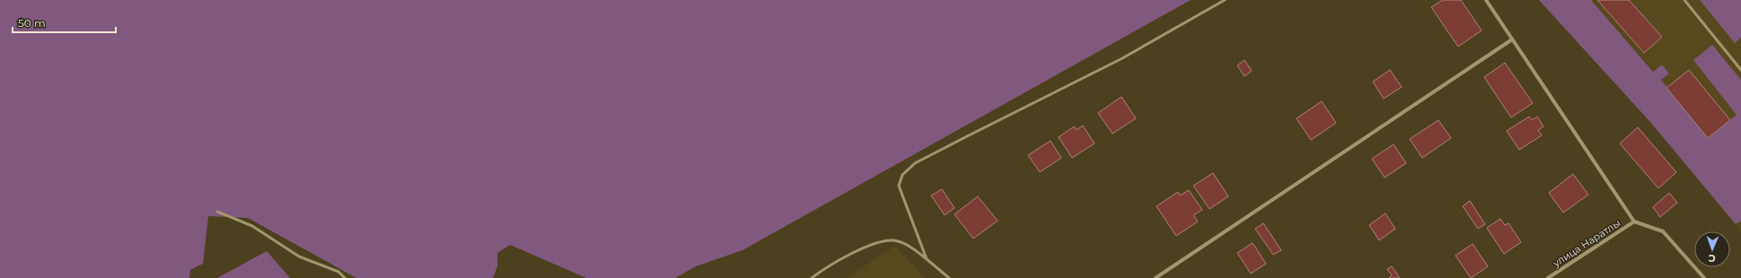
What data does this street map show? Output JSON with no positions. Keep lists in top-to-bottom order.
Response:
{
  "streets": {
    "street": ["улица Наратлы"]
  },
  "scale_bar": "50 m",
  "north": "bottom"
}
